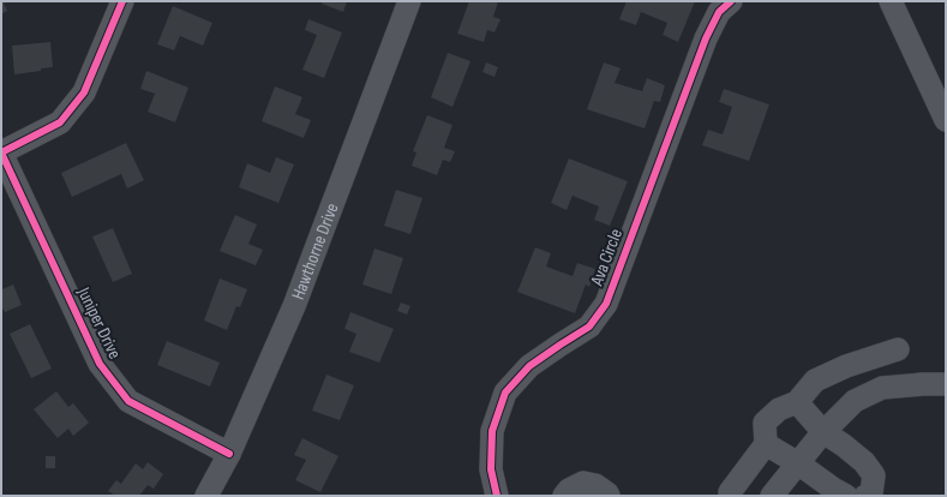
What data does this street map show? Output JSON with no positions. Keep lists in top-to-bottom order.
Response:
{
  "streets": {
    "street": ["Hawthorne Drive", "Ava Circle", "Juniper Drive"]
  },
  "crossings": [
    ["Hawthorne Drive", "Juniper Drive"]
  ]
}
